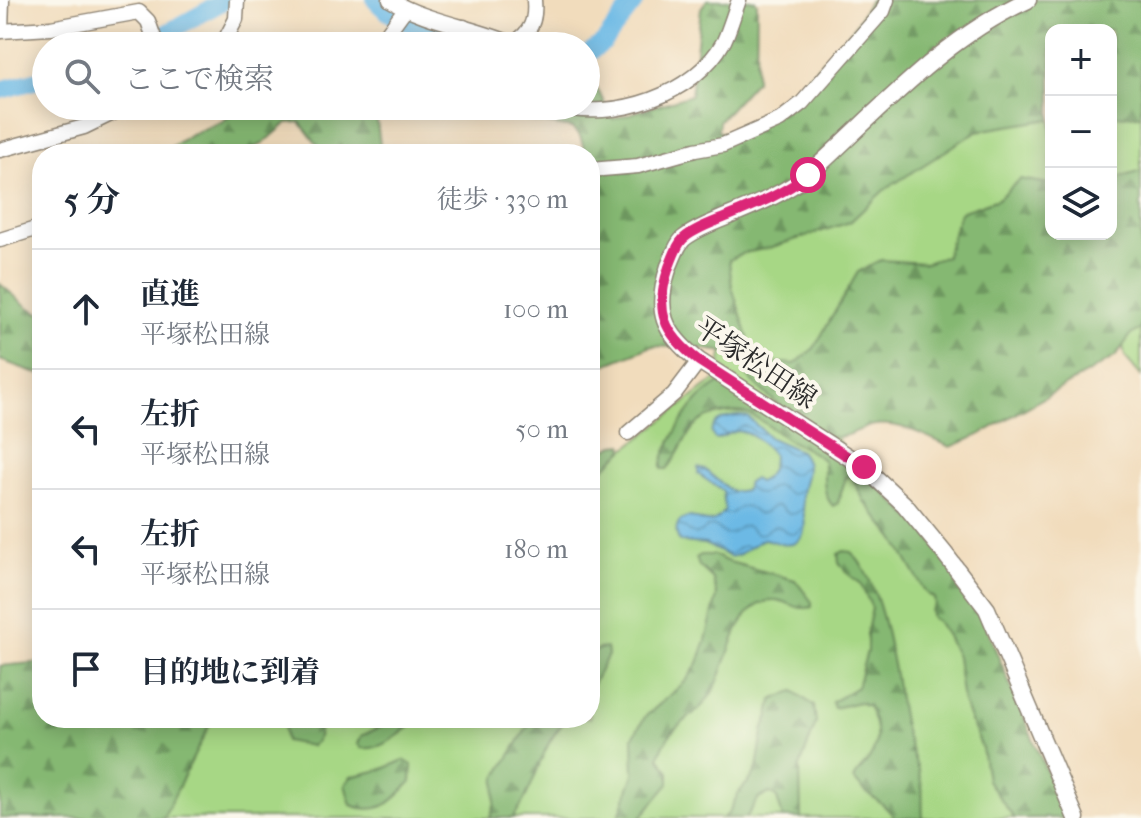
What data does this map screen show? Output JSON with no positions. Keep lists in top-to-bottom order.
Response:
{
  "streets": {
    "main road": ["平塚松田線"]
  },
  "page": {
    "map_buttons": ["+", "−"],
    "search": "ここで検索",
    "heading": ["5 分", "徒歩 · 330 m"],
    "list": [
      ["直進", "平塚松田線", "100 m"],
      ["左折", "平塚松田線", "50 m"],
      ["左折", "平塚松田線", "180 m"],
      "目的地に到着"
    ]
  }
}
